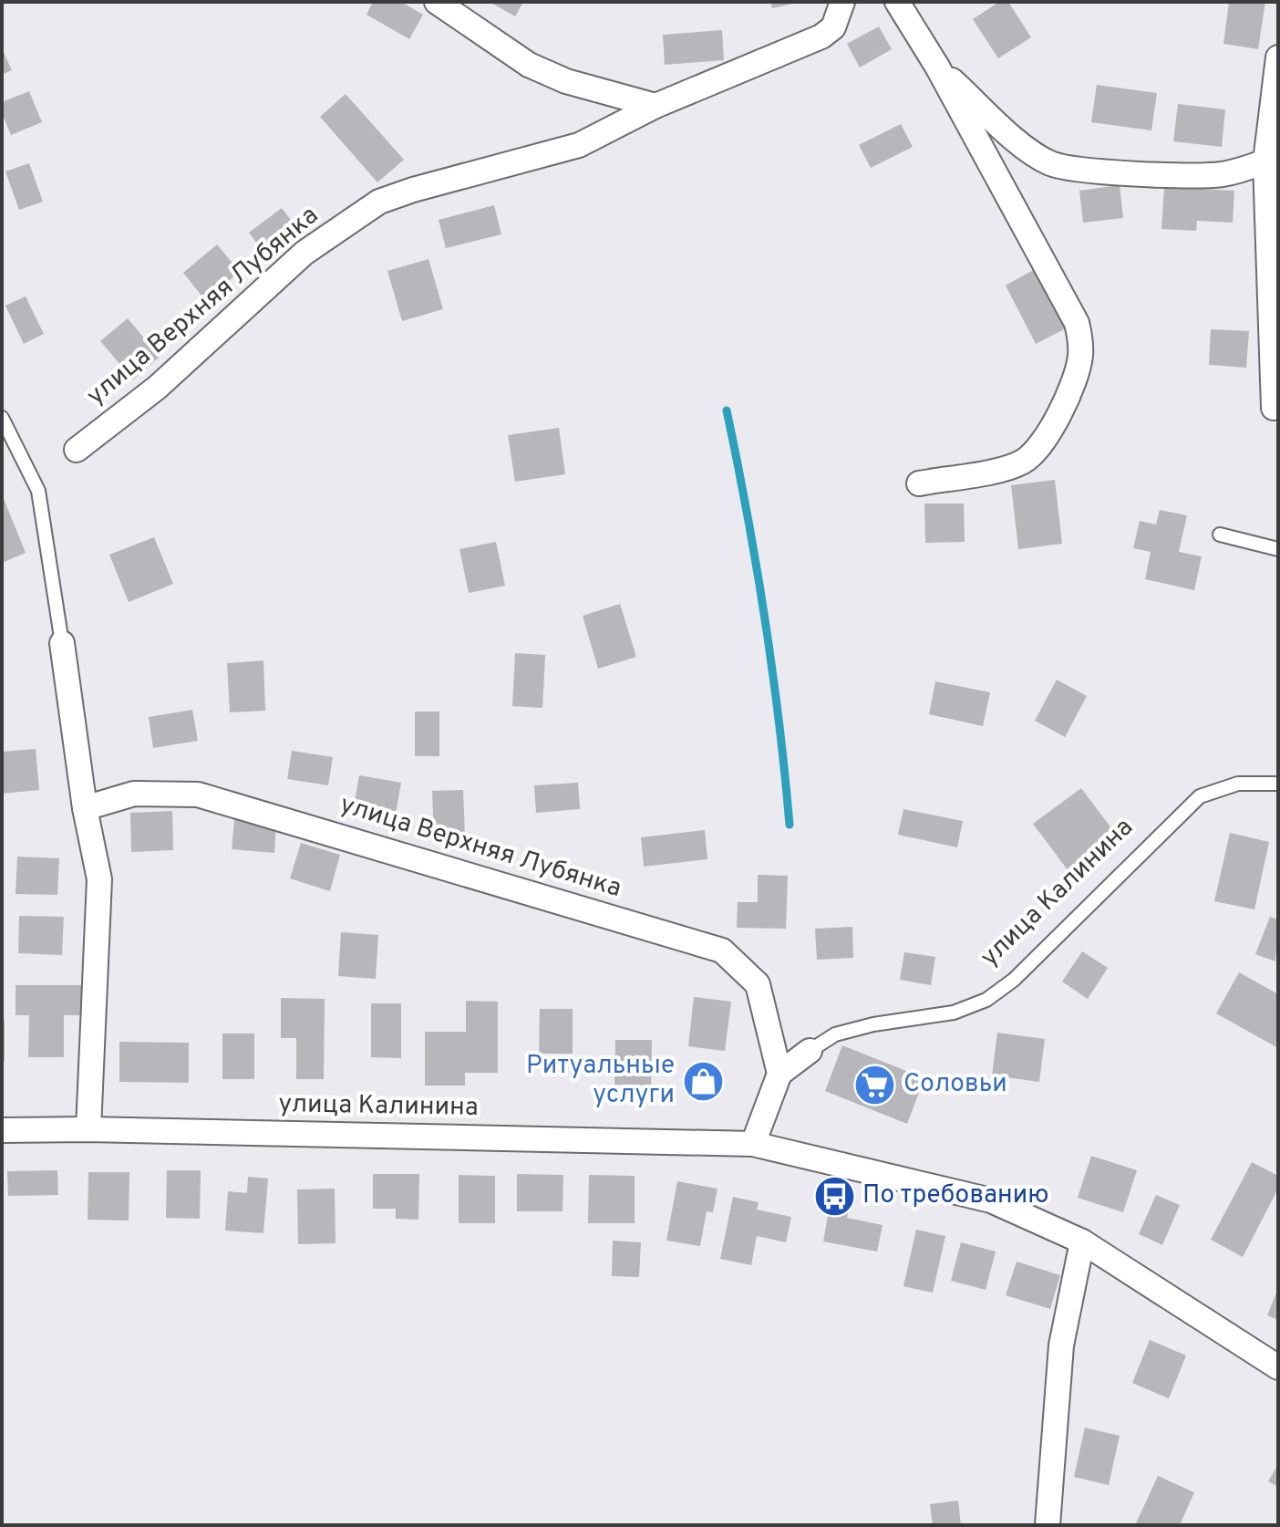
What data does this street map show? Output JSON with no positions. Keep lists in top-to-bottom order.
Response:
{
  "streets": {
    "street": ["улица Верхняя Лубянка", "улица Калинина"]
  },
  "crossings": [
    ["улица Верхняя Лубянка", "улица Калинина"]
  ],
  "places": {
    "shop": ["Ритуальные услуги"],
    "supermarket": ["Соловьи"],
    "bus stop": ["По требованию"]
  }
}
